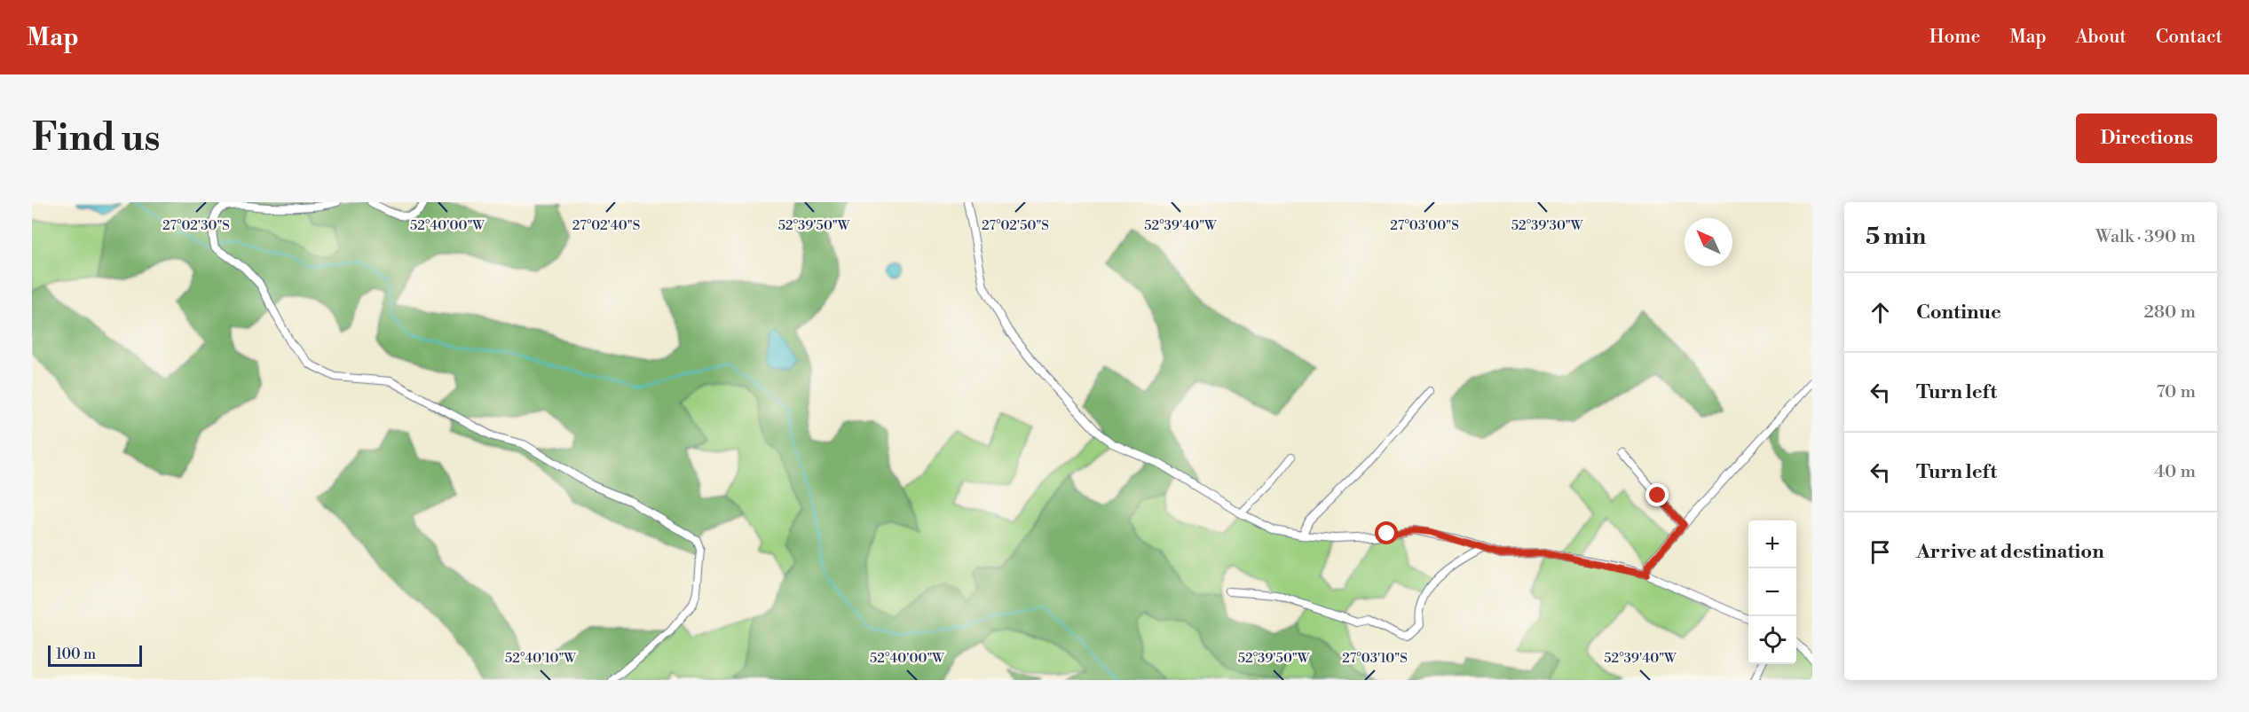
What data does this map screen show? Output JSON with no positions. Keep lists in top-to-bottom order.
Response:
{
  "scale_bar": "100 m",
  "north": "top left",
  "page": {
    "header": "Map",
    "nav": [
      "Home",
      "Map",
      "About",
      "Contact"
    ],
    "buttons": "Directions",
    "title": "Find us",
    "heading": ["5 min", "Walk · 390 m"],
    "list": [
      ["Continue", "280 m"],
      ["Turn left", "70 m"],
      ["Turn left", "40 m"],
      "Arrive at destination"
    ],
    "map_buttons": ["+", "−"],
    "scale": "100 m"
  },
  "coordinates": [
    "27°02'30\"S",
    "52°40'00\"W",
    "27°02'40\"S",
    "52°39'50\"W",
    "27°02'50\"S",
    "52°39'40\"W",
    "52°39'30\"W",
    "27°03'00\"S",
    "52°40'10\"W",
    "27°03'10\"S"
  ]
}
